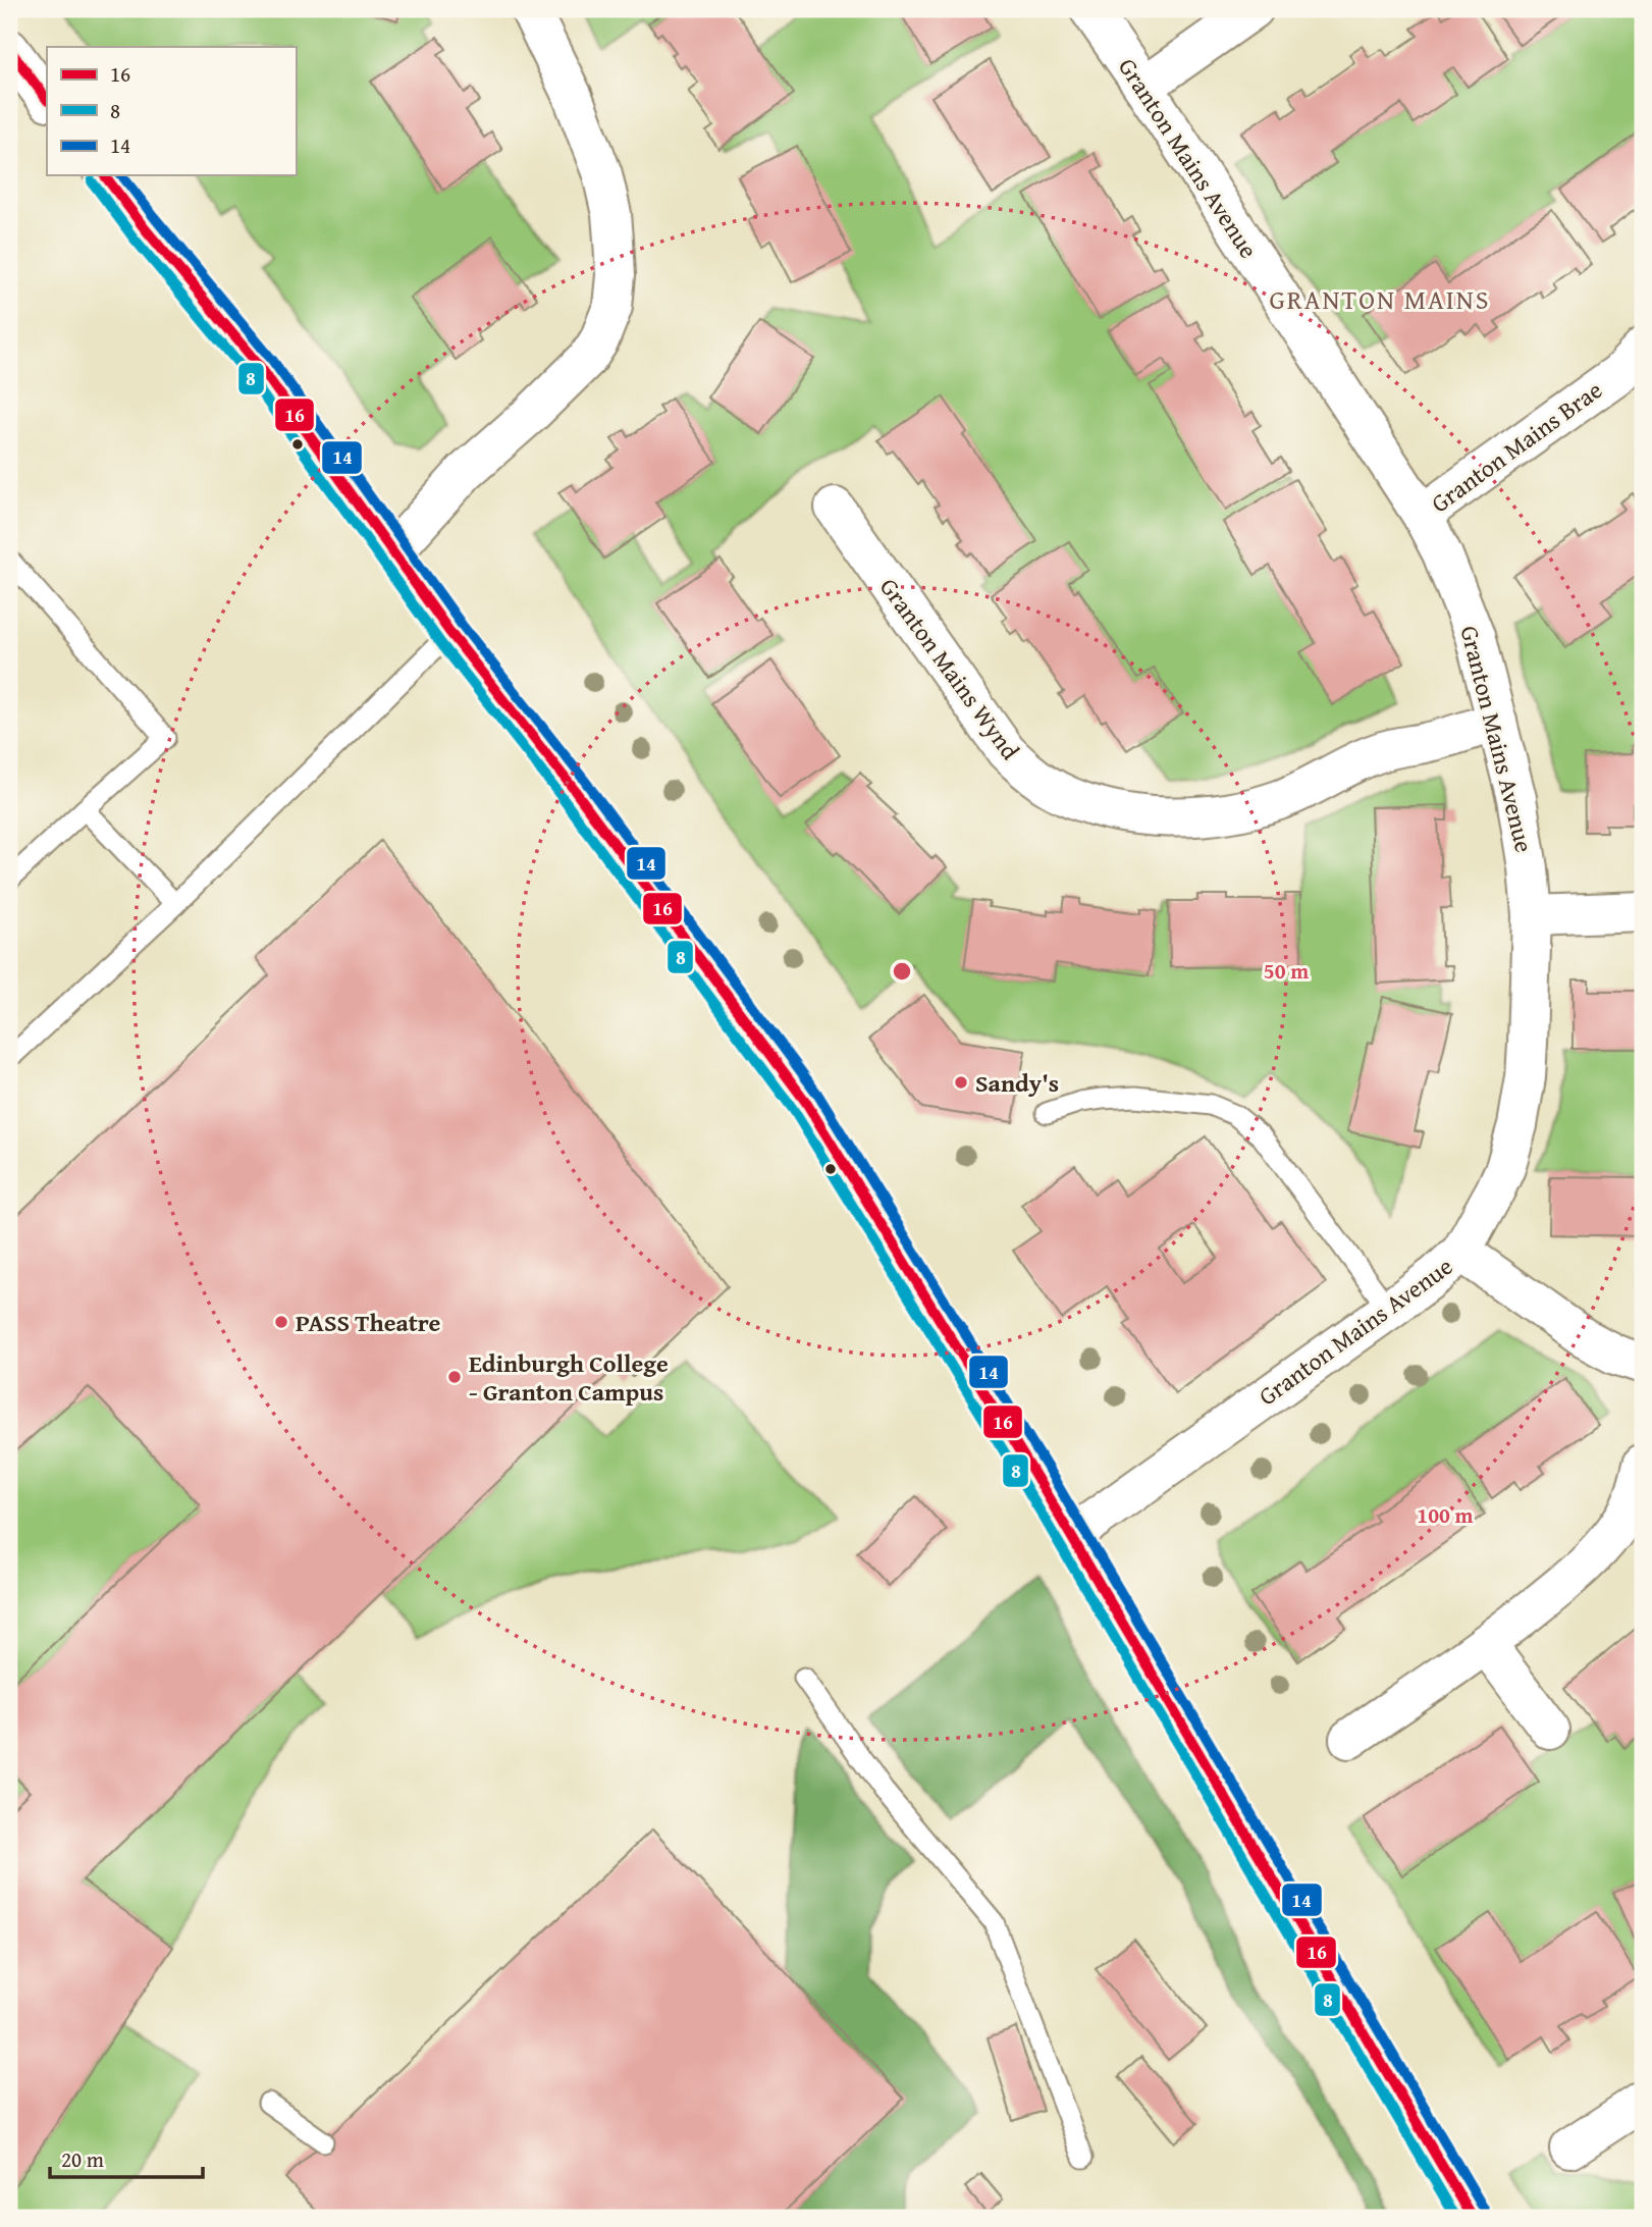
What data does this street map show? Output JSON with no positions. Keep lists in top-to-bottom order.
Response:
{
  "streets": {
    "street": ["Granton Mains Avenue", "Granton Mains Brae", "Granton Mains Wynd"]
  },
  "crossings": [
    ["Granton Mains Avenue", "Granton Mains Brae"],
    ["Granton Mains Avenue", "Granton Mains Wynd"]
  ],
  "districts": ["GRANTON MAINS"],
  "places": ["Sandy's", "PASS Theatre", "Edinburgh College - Granton Campus"],
  "lines": ["transit line 16", "transit line 14", "transit line 8"],
  "legend": ["16", "8", "14"],
  "scale_bar": "20 m",
  "rings": ["50 m", "100 m"]
}
